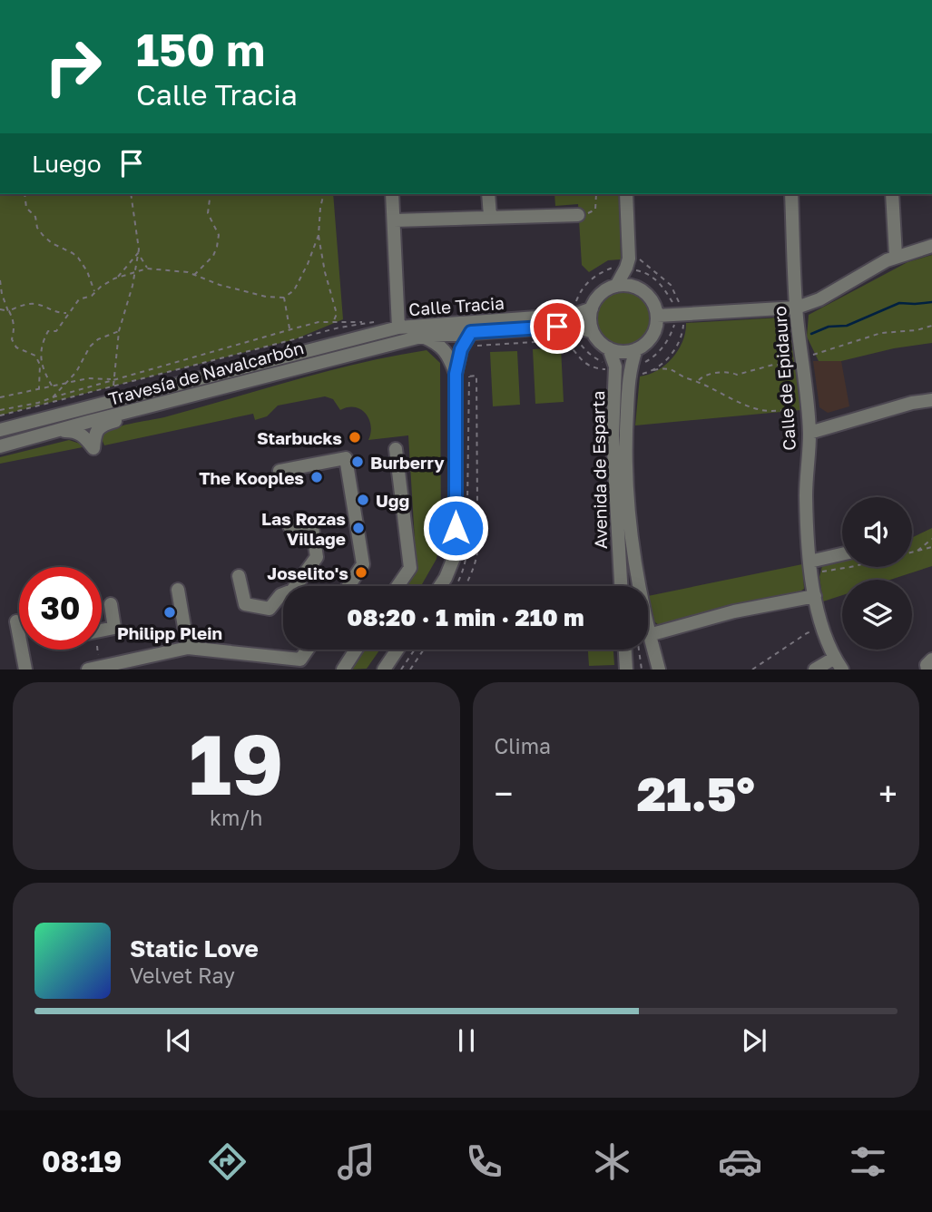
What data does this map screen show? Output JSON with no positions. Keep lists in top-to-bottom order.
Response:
{
  "streets": {
    "street": [
      "Calle Tracia",
      "Travesía de Navalcarbón",
      "Calle de Epidauro",
      "Avenida de Esparta"
    ]
  },
  "crossings": [
    ["Calle Tracia", "Travesía de Navalcarbón"],
    ["Calle Tracia", "Avenida de Esparta"]
  ],
  "places": [
    "Starbucks",
    "Burberry",
    "The Kooples",
    "Ugg",
    "Las Rozas Village",
    "Joselito's",
    "Philipp Plein"
  ],
  "page": {
    "turn": ["150 m", "Calle Tracia"],
    "then": "Luego",
    "limit": "30",
    "trip": "08:20 · 1 min · 210 m",
    "tile": [
      ["19", "km/h"],
      "Clima"
    ],
    "heat": ["−", "21.5°", "+"],
    "song": ["Static Love", "Velvet Ray"],
    "tabs": "08:19"
  }
}
